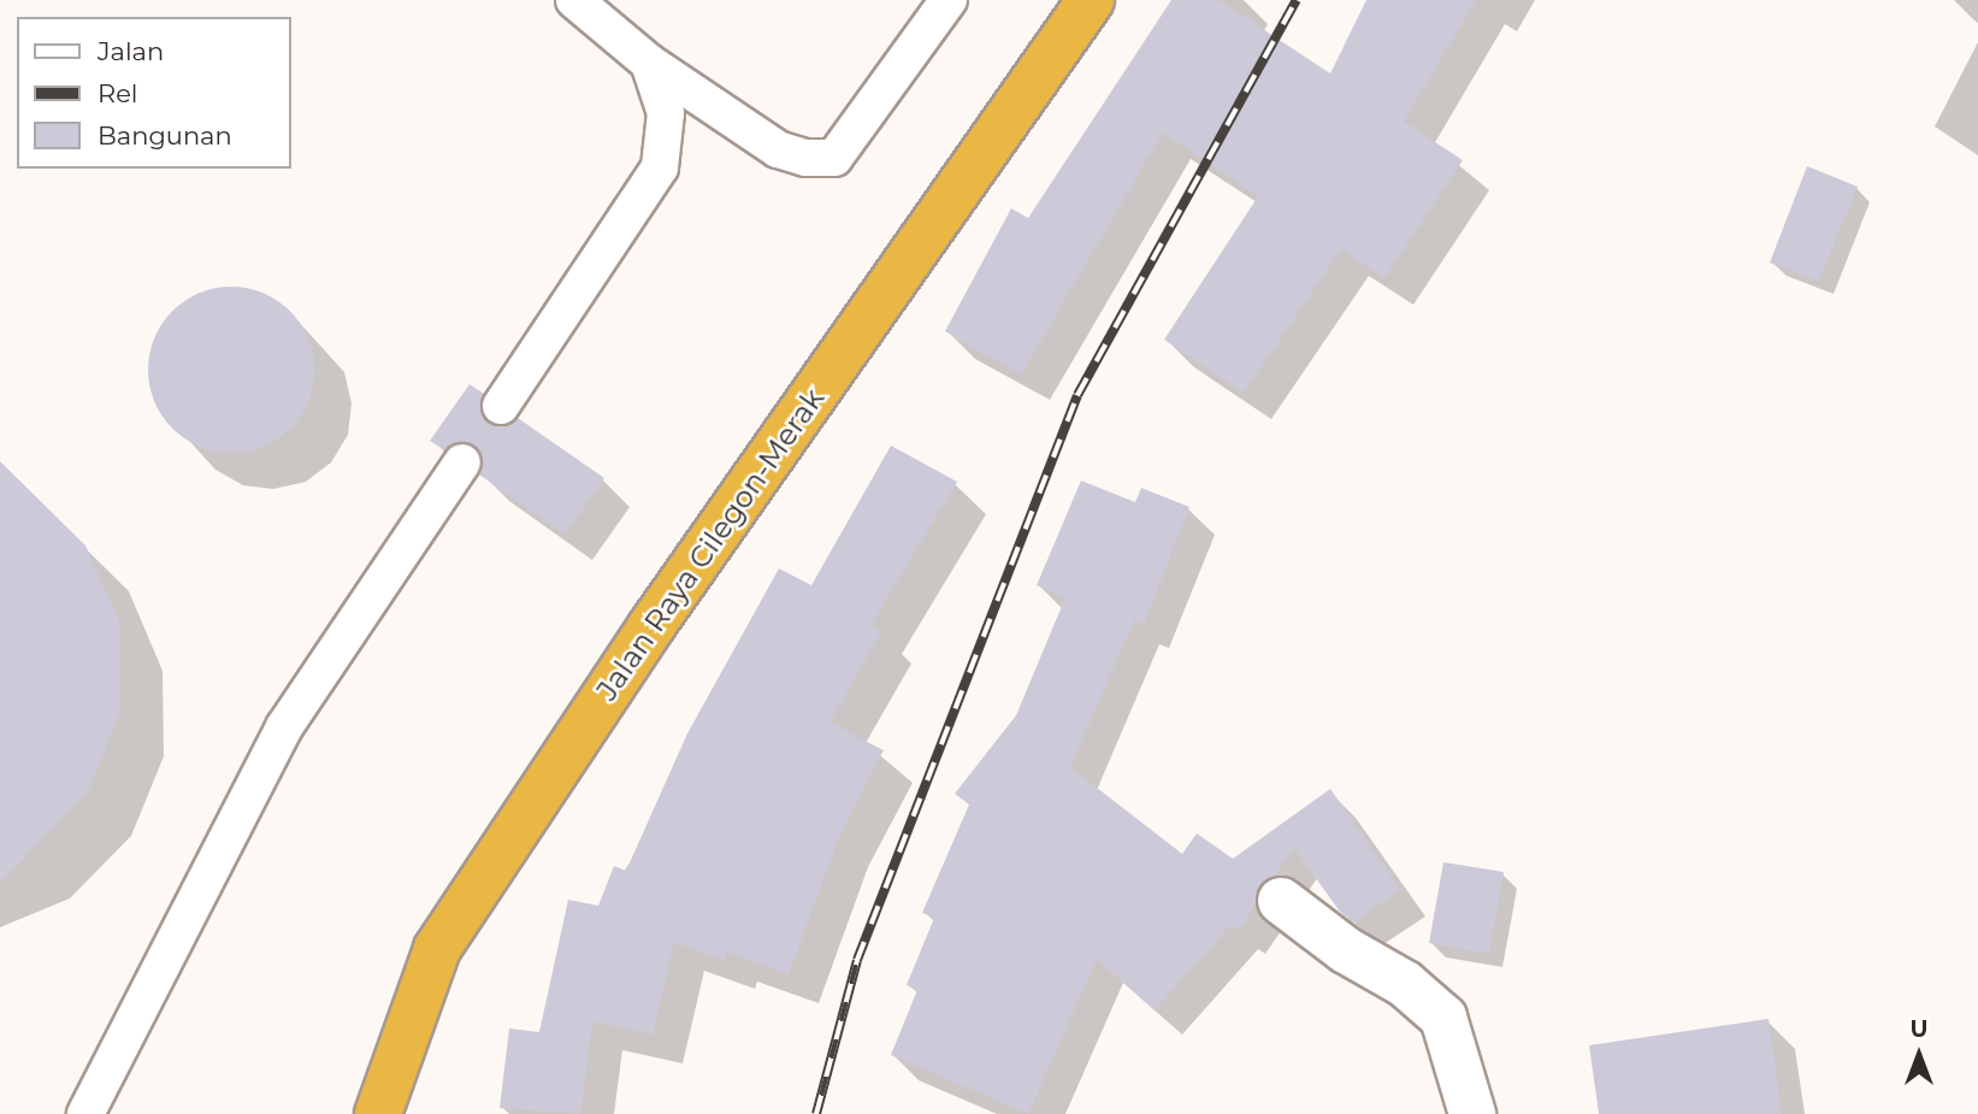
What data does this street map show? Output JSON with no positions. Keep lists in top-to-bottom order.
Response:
{
  "streets": {
    "highway": ["Jalan Raya Cilegon-Merak"]
  },
  "legend": ["Jalan", "Rel", "Bangunan"],
  "north": "top"
}
